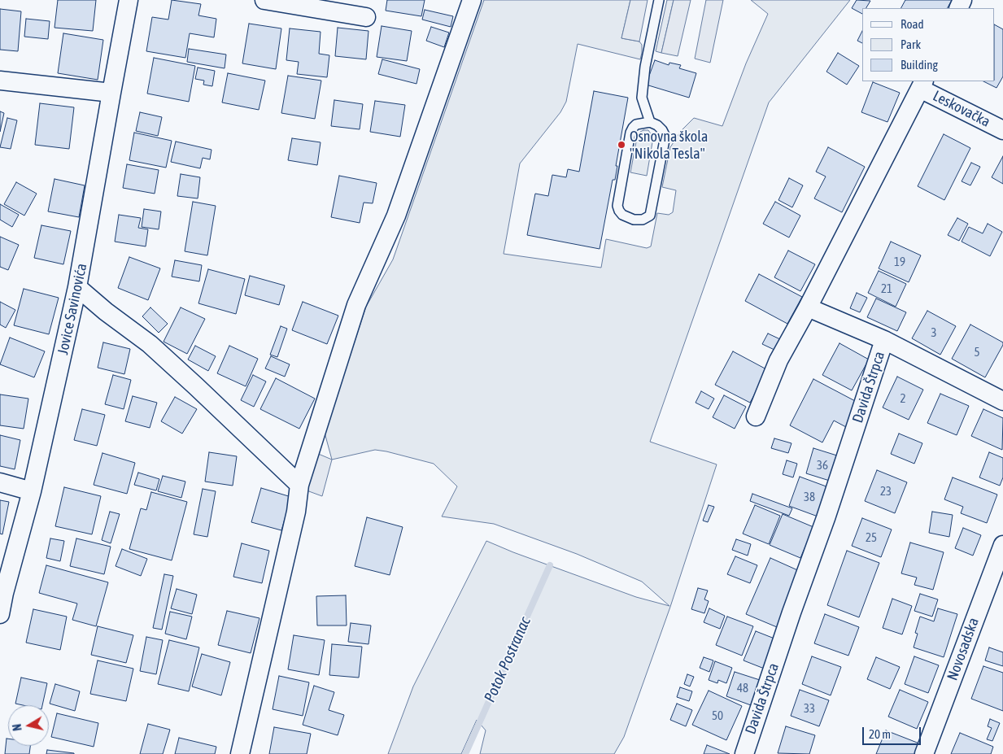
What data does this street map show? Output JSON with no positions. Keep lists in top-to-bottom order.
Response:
{
  "streets": {
    "street": [
      "Leskovačka",
      "Jovice Savinovića",
      "Davida Štrpca",
      "Novosadska"
    ]
  },
  "water": ["Potok Postranac"],
  "places": ["Osnovna škola \"Nikola Tesla\""],
  "house_numbers": [
    "19",
    "21",
    "3",
    "5",
    "2",
    "36",
    "23",
    "38",
    "25",
    "48",
    "33",
    "50"
  ],
  "legend": ["Road", "Park", "Building"],
  "scale_bar": "20 m",
  "north": "left"
}
